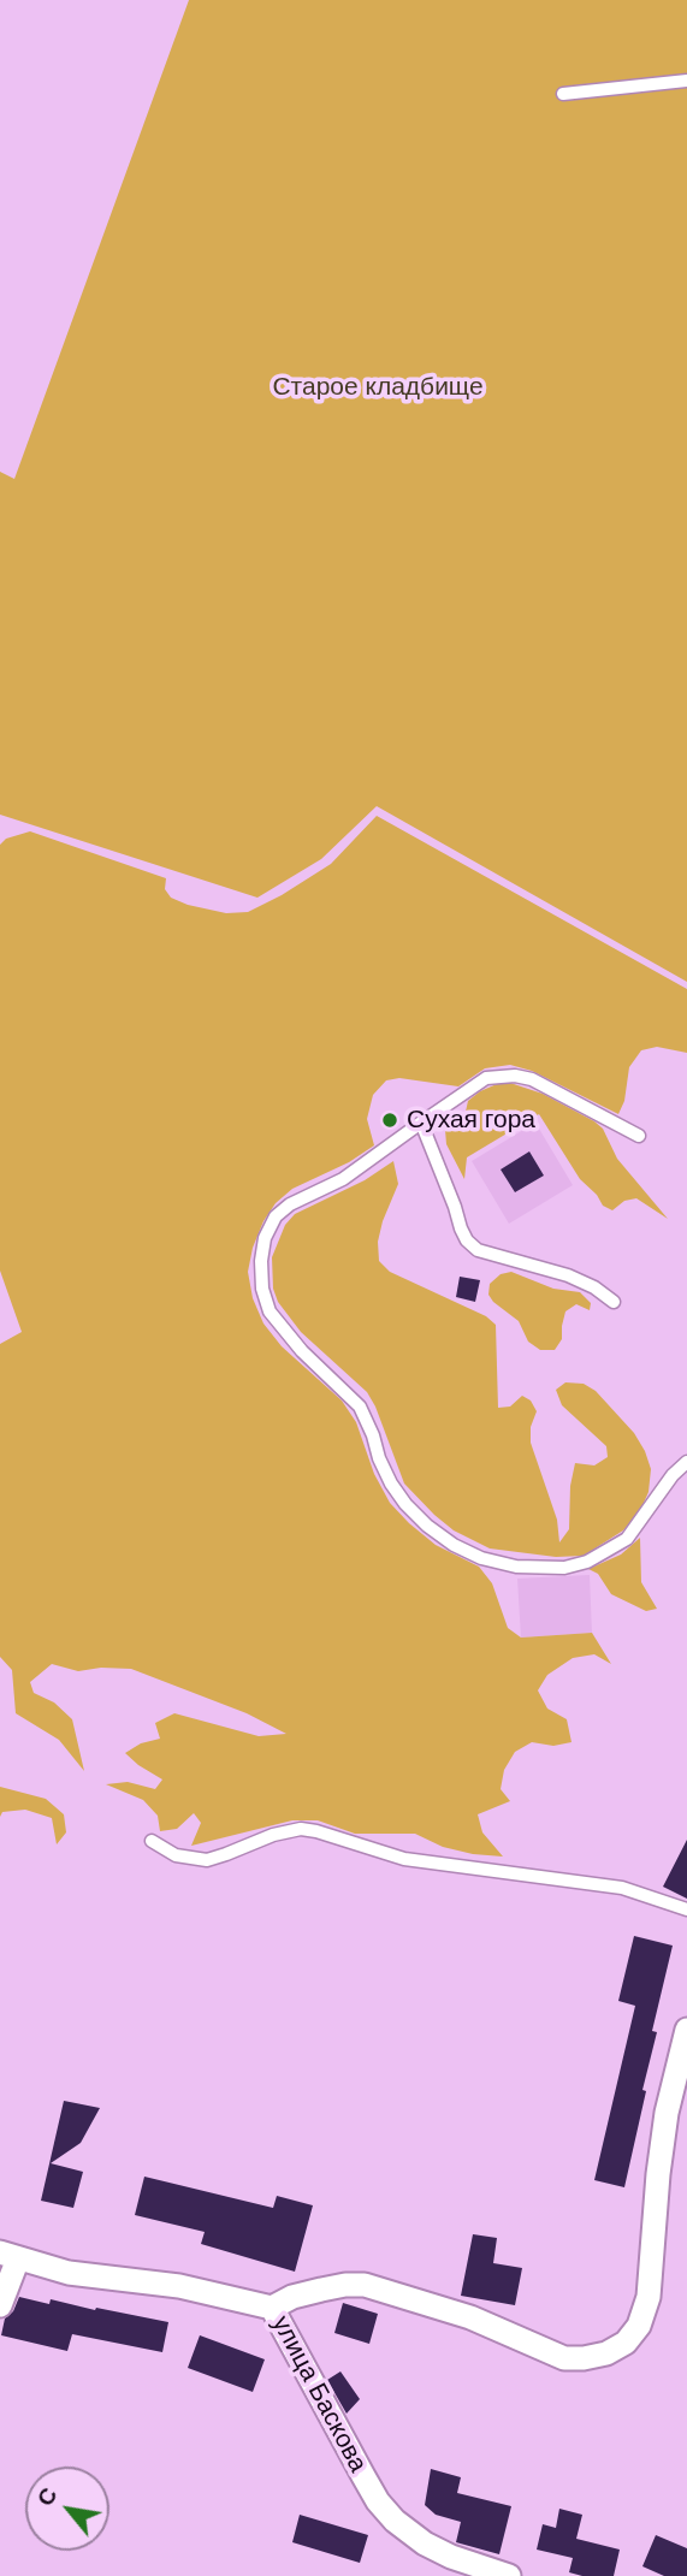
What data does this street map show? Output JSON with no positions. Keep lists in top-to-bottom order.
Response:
{
  "streets": {
    "street": ["улица Баскова"]
  },
  "parks": ["Старое кладбище"],
  "places": ["Сухая гора"],
  "north": "top left"
}
